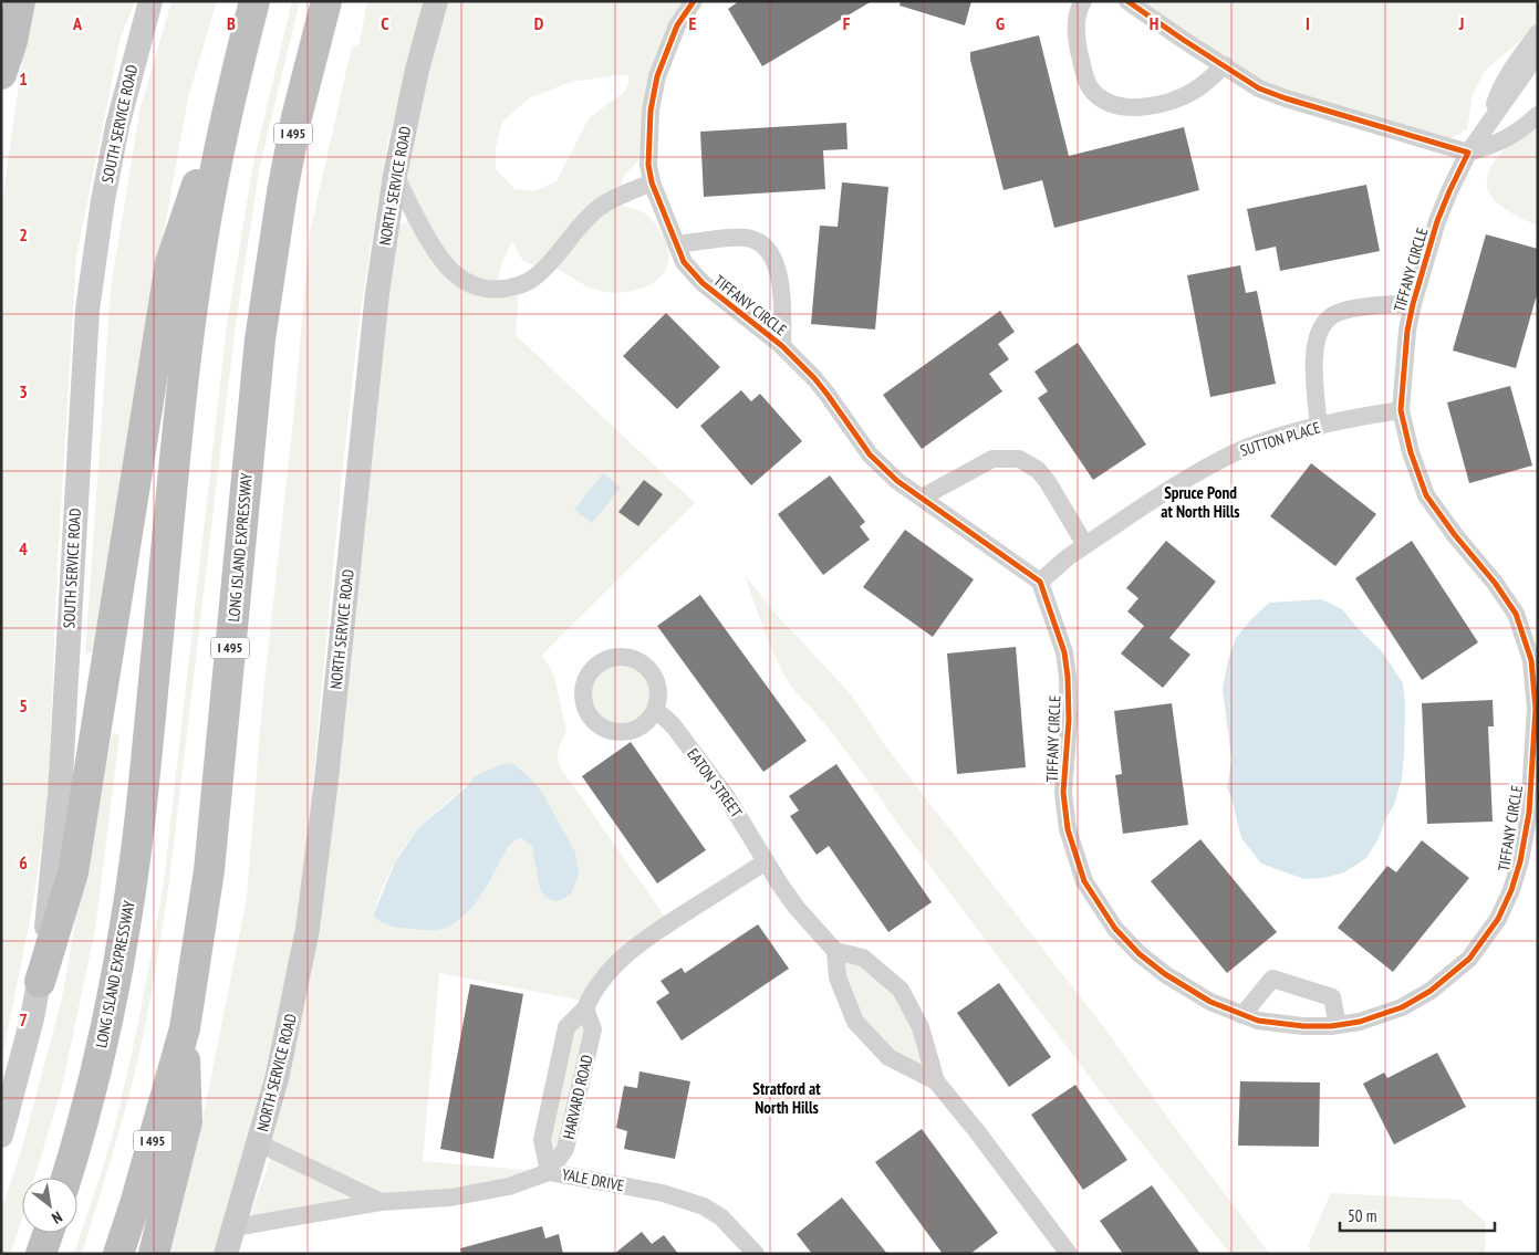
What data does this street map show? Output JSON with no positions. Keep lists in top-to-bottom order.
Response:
{
  "streets": {
    "highway": ["I 495", "LONG ISLAND EXPRESSWAY"],
    "main road": ["SOUTH SERVICE ROAD", "NORTH SERVICE ROAD"],
    "street": [
      "TIFFANY CIRCLE",
      "SUTTON PLACE",
      "EATON STREET",
      "HARVARD ROAD",
      "YALE DRIVE"
    ]
  },
  "crossings": [
    ["NORTH SERVICE ROAD", "YALE DRIVE"],
    ["TIFFANY CIRCLE", "SUTTON PLACE"],
    ["EATON STREET", "HARVARD ROAD"],
    ["HARVARD ROAD", "YALE DRIVE"]
  ],
  "districts": ["Spruce Pond at North Hills", "Stratford at North Hills"],
  "scale_bar": "50 m",
  "north": "bottom right",
  "grid": {
    "columns": [
      "A",
      "B",
      "C",
      "D",
      "E",
      "F",
      "G",
      "H",
      "I",
      "J"
    ],
    "rows": [
      "1",
      "2",
      "3",
      "4",
      "5",
      "6",
      "7"
    ]
  }
}
